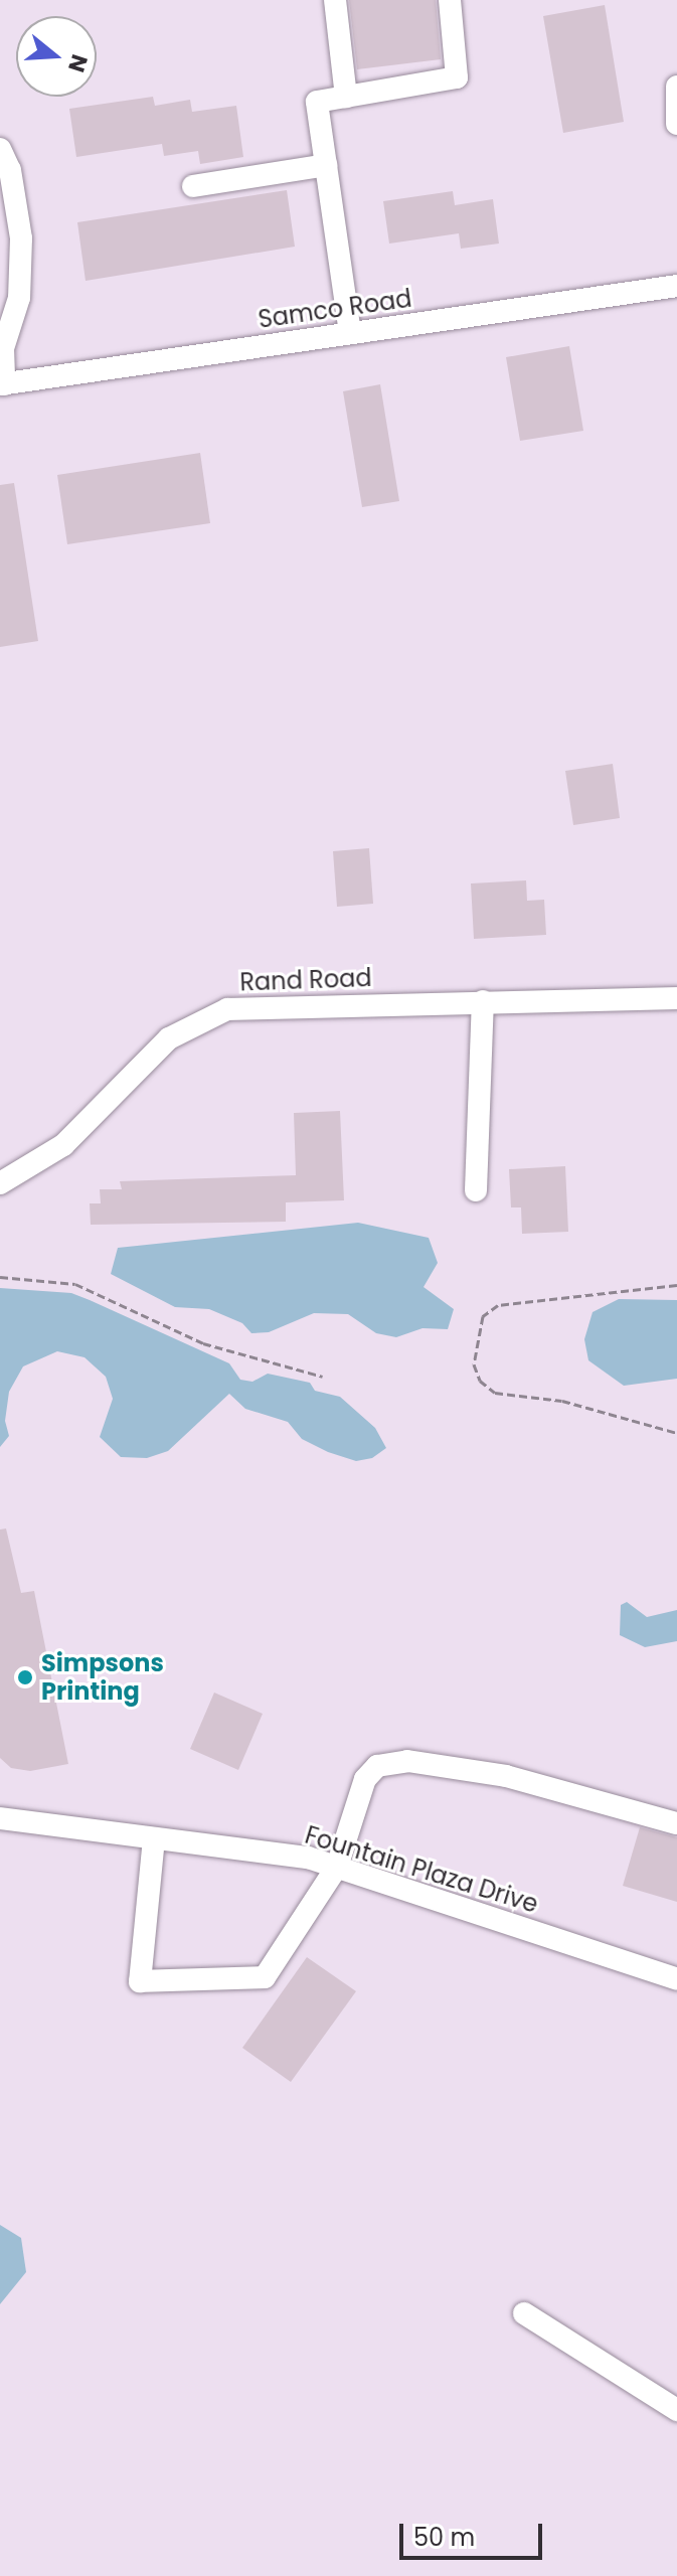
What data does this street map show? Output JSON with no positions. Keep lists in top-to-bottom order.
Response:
{
  "streets": {
    "street": ["Samco Road", "Rand Road", "Fountain Plaza Drive"]
  },
  "places": ["Simpsons Printing"],
  "scale_bar": "50 m",
  "north": "right"
}
